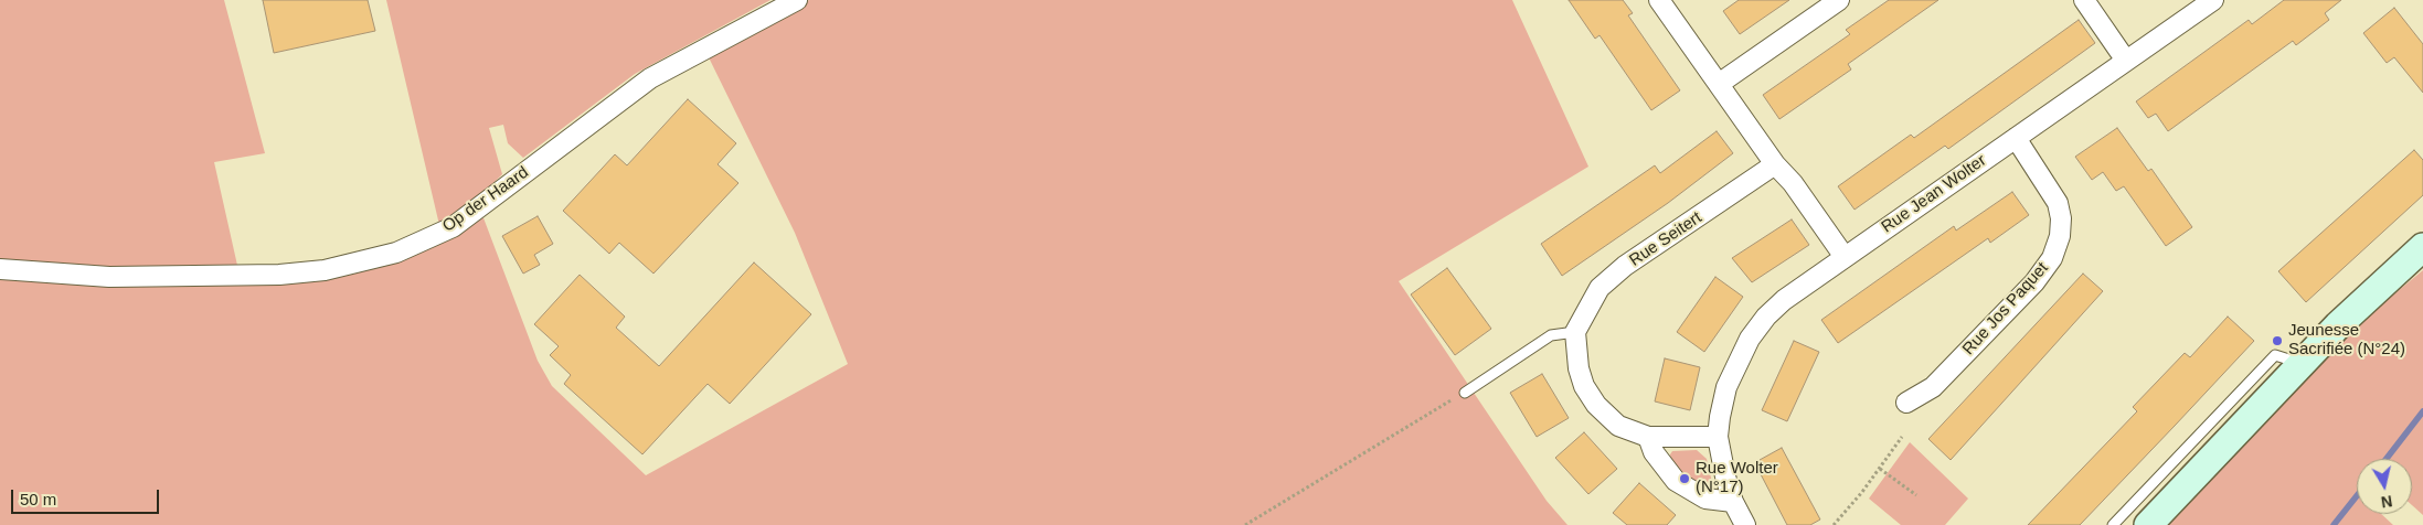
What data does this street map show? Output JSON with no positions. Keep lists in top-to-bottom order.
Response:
{
  "streets": {
    "street": [
      "Rue Jean Wolter",
      "Op der Haard",
      "Rue Seitert",
      "Rue Jos Paquet"
    ]
  },
  "crossings": [
    ["Rue Jean Wolter", "Rue Jos Paquet"]
  ],
  "places": ["Jeunesse Sacrifiée (N°24)", "Rue Wolter (N°17)"],
  "scale_bar": "50 m",
  "north": "bottom"
}
